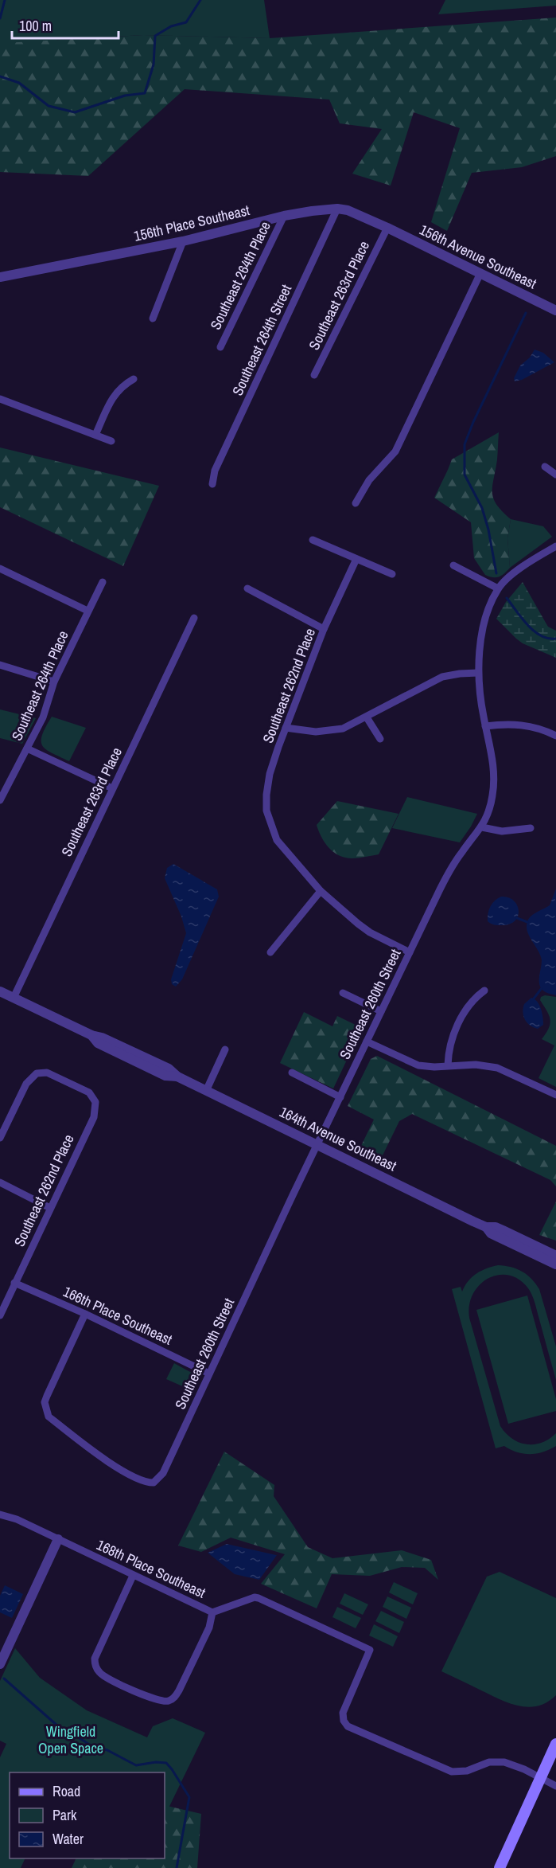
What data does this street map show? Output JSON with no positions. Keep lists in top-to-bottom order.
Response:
{
  "streets": {
    "street": [
      "156th Place Southeast",
      "156th Avenue Southeast",
      "Southeast 264th Place",
      "Southeast 263rd Place",
      "Southeast 264th Street",
      "Southeast 262nd Place",
      "Southeast 260th Street",
      "164th Avenue Southeast",
      "166th Place Southeast",
      "168th Place Southeast"
    ]
  },
  "crossings": [
    ["156th Place Southeast", "156th Avenue Southeast"],
    ["156th Place Southeast", "Southeast 264th Place"],
    ["156th Place Southeast", "Southeast 263rd Place"],
    ["156th Place Southeast", "Southeast 264th Street"],
    ["156th Avenue Southeast", "Southeast 263rd Place"],
    ["Southeast 263rd Place", "164th Avenue Southeast"],
    ["Southeast 262nd Place", "Southeast 260th Street"],
    ["Southeast 262nd Place", "166th Place Southeast"],
    ["Southeast 260th Street", "164th Avenue Southeast"],
    ["Southeast 260th Street", "166th Place Southeast"]
  ],
  "parks": ["Wingfield Open Space"],
  "legend": ["Road", "Park", "Water"],
  "scale_bar": "100 m"
}
